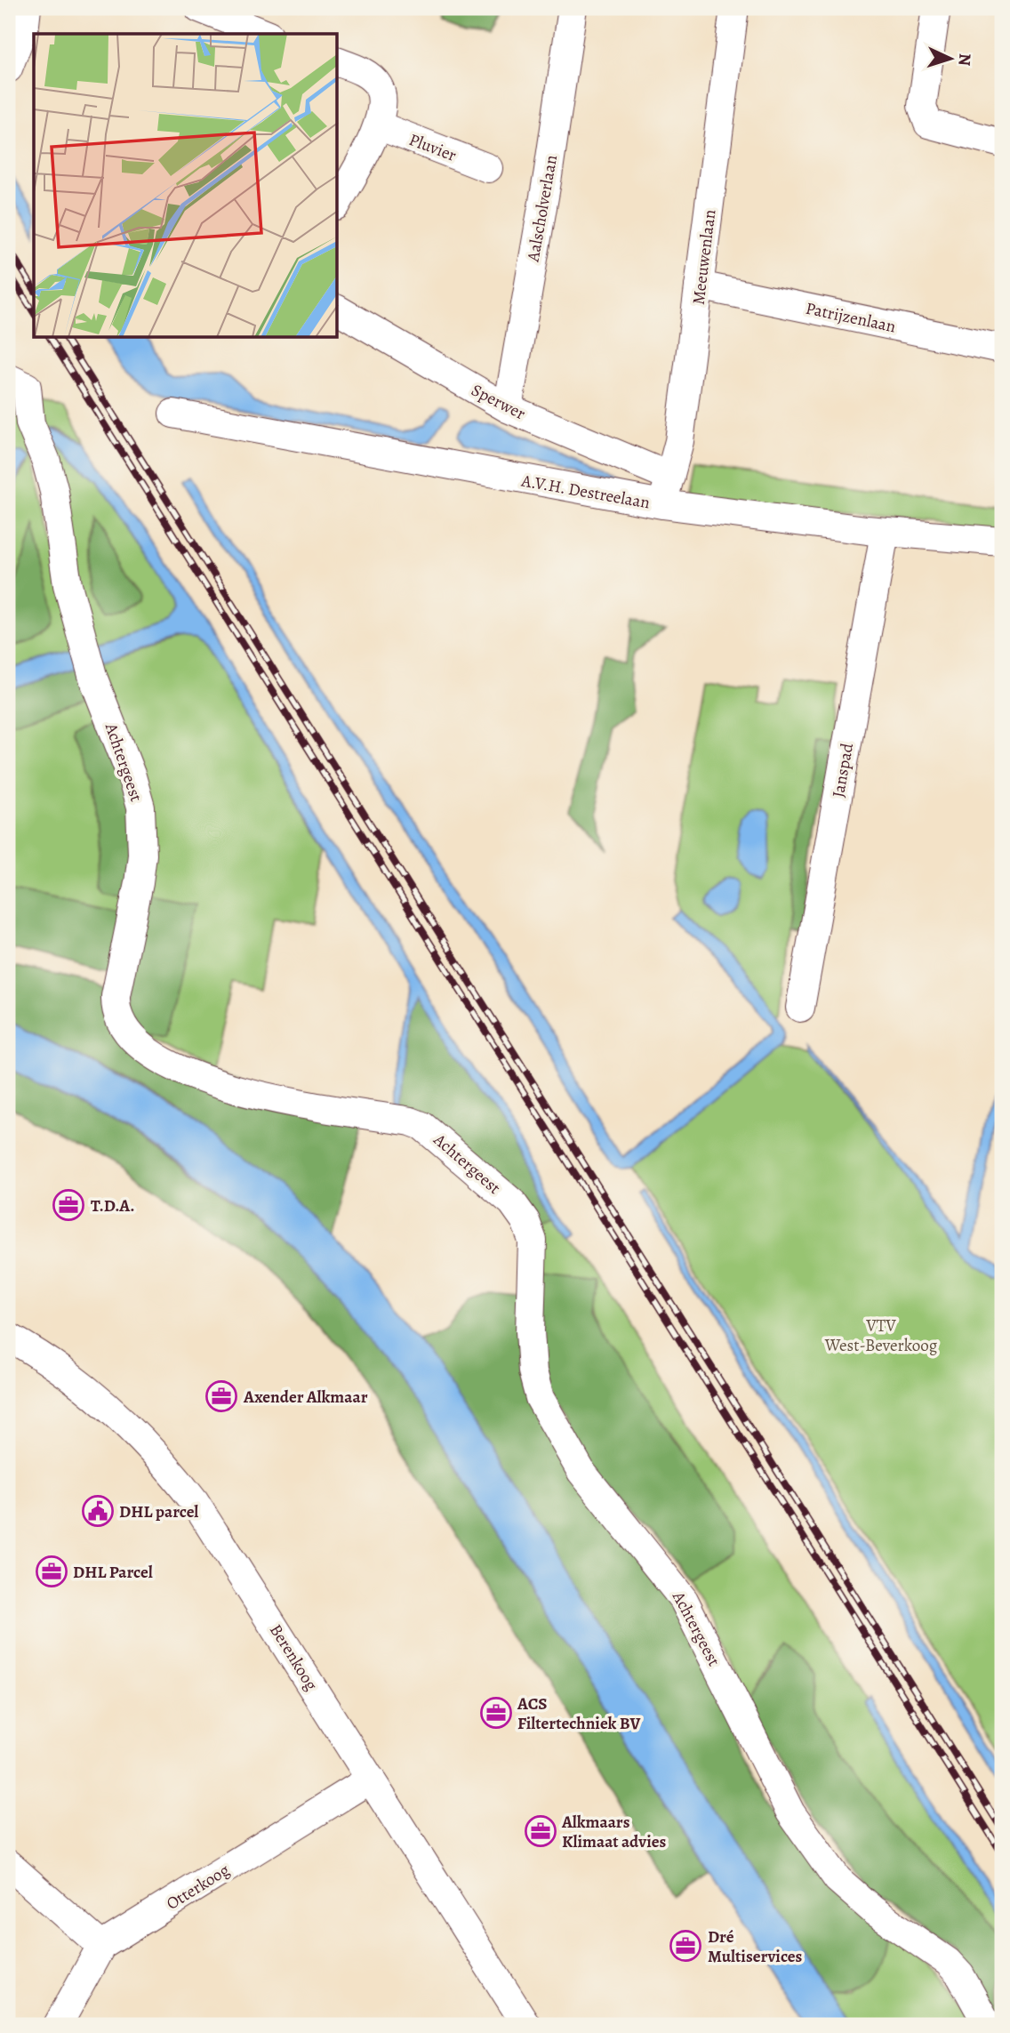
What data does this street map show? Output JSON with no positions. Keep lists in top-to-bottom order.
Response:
{
  "streets": {
    "street": [
      "Pluvier",
      "Aalscholverlaan",
      "Meeuwenlaan",
      "Patrijzenlaan",
      "Sperwer",
      "A.V.H. Destreelaan",
      "Achtergeest",
      "Janspad",
      "Berenkoog",
      "Otterkoog"
    ]
  },
  "crossings": [
    ["Aalscholverlaan", "Sperwer"],
    ["Meeuwenlaan", "Patrijzenlaan"],
    ["Meeuwenlaan", "Sperwer"],
    ["Meeuwenlaan", "A.V.H. Destreelaan"],
    ["A.V.H. Destreelaan", "Janspad"],
    ["Berenkoog", "Otterkoog"]
  ],
  "parks": ["VTV West-Beverkoog"],
  "places": {
    "office": [
      "T.D.A.",
      "Axender Alkmaar",
      "DHL Parcel",
      "ACS Filtertechniek BV",
      "Alkmaars Klimaat advies",
      "Dré Multiservices"
    ],
    "public building": ["DHL parcel"]
  },
  "north": "right"
}
